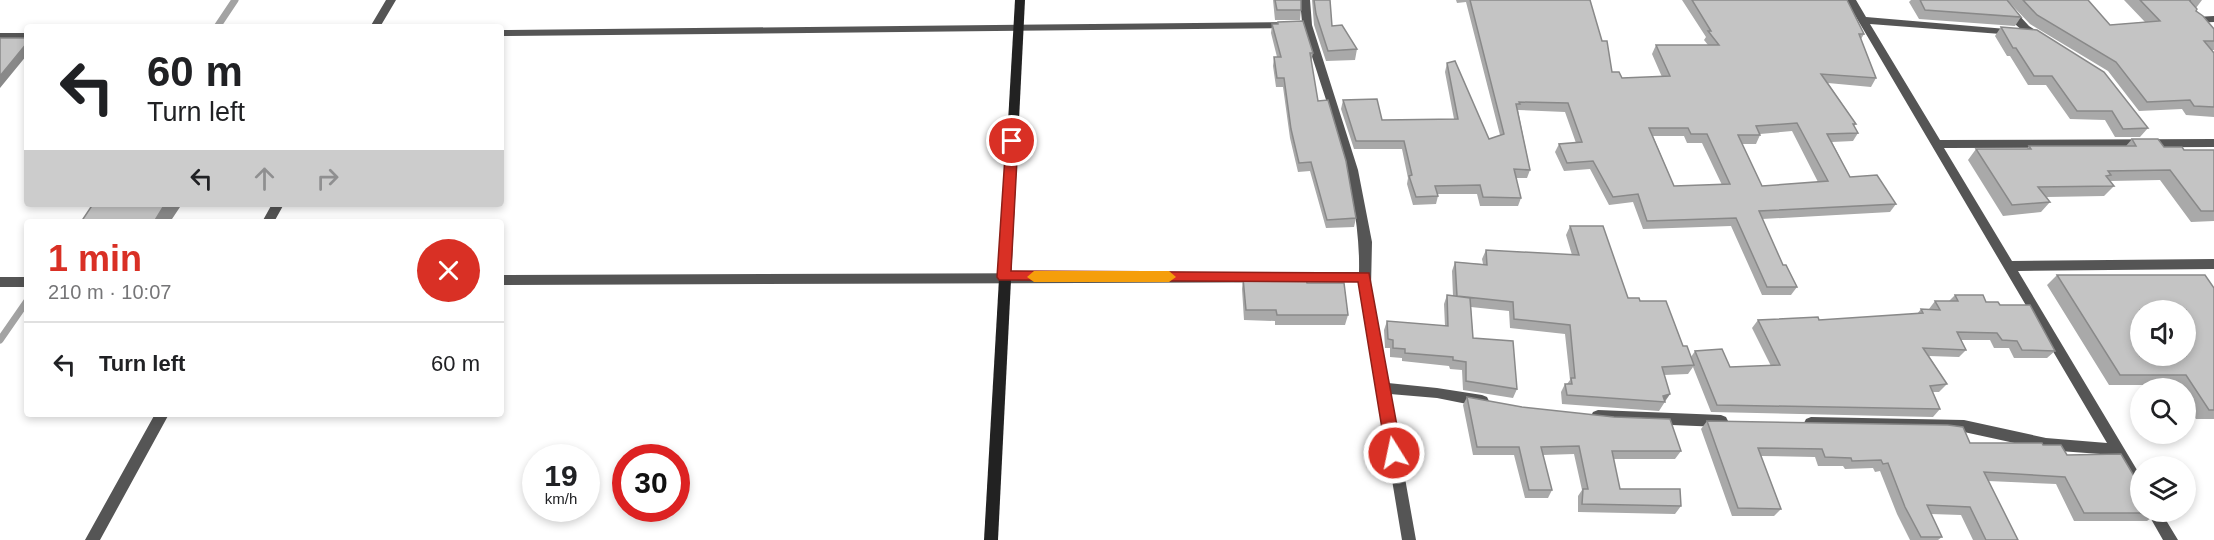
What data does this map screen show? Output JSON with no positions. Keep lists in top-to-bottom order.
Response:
{
  "page": {
    "turn": ["60 m", "Turn left"],
    "heading": ["1 min", "210 m · 10:07"],
    "list": [
      {
        "name": "Turn left",
        "value": "60 m"
      }
    ],
    "speed": "19 km/h",
    "limit": "30"
  }
}
